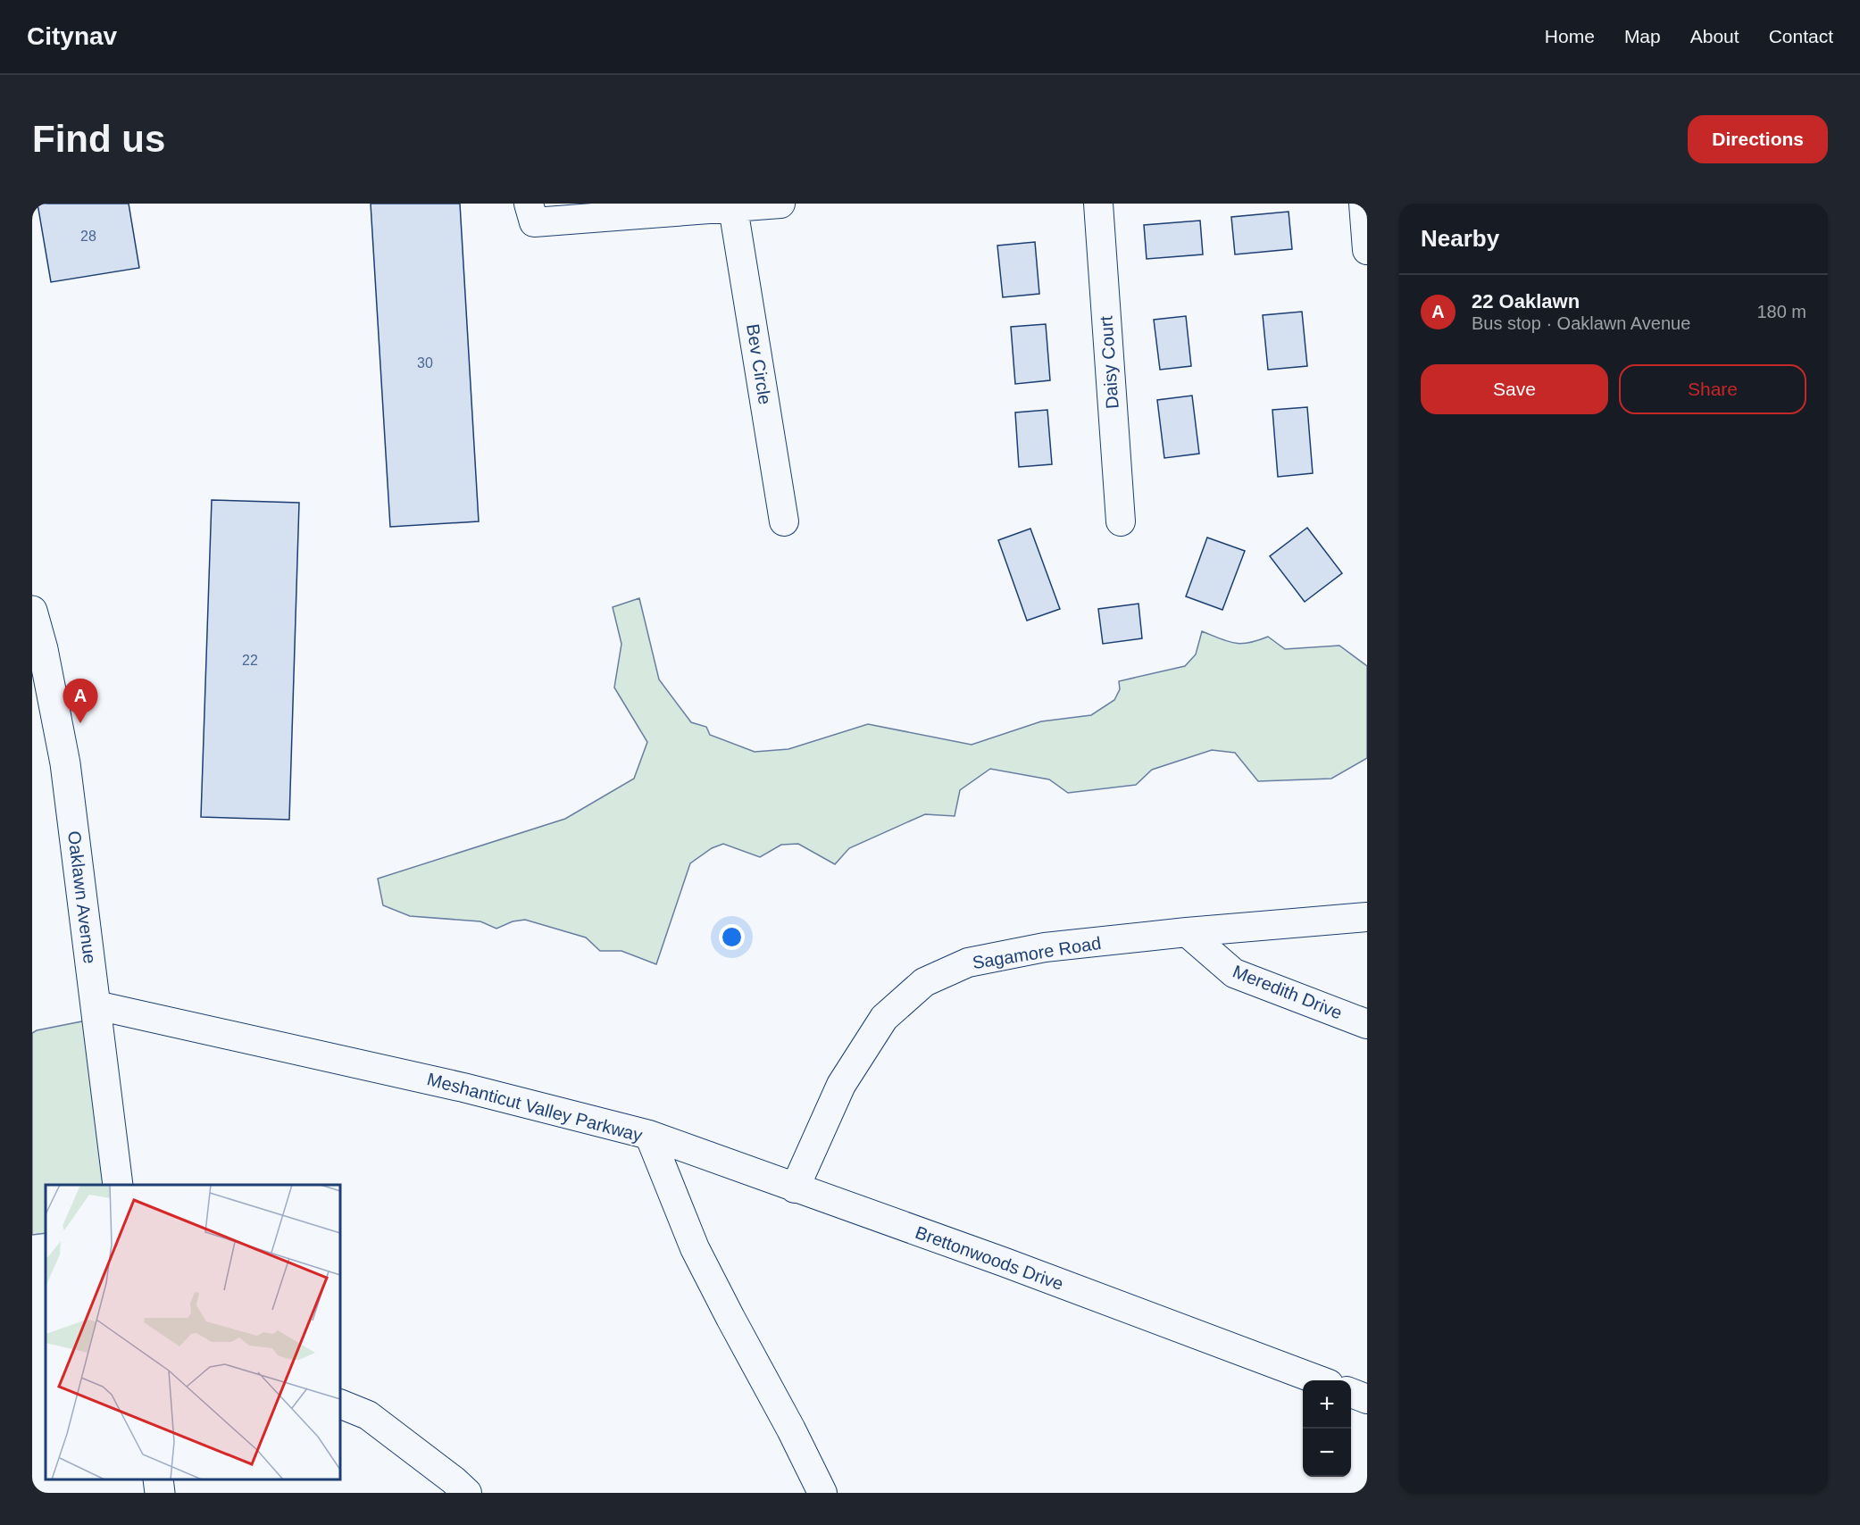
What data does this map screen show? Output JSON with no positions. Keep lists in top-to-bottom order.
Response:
{
  "streets": {
    "main road": ["Oaklawn Avenue"],
    "street": [
      "Daisy Court",
      "Bev Circle",
      "Sagamore Road",
      "Meredith Drive",
      "Meshanticut Valley Parkway",
      "Brettonwoods Drive"
    ]
  },
  "crossings": [
    ["Oaklawn Avenue", "Meshanticut Valley Parkway"],
    ["Sagamore Road", "Meredith Drive"],
    ["Sagamore Road", "Brettonwoods Drive"],
    ["Meshanticut Valley Parkway", "Brettonwoods Drive"]
  ],
  "house_numbers": ["28", "30", "22"],
  "page": {
    "header": "Citynav",
    "nav": [
      "Home",
      "Map",
      "About",
      "Contact"
    ],
    "buttons": [
      "Directions",
      ["Save", "Share"]
    ],
    "title": "Find us",
    "heading": "Nearby",
    "list": [
      {
        "mark": "A",
        "name": "22 Oaklawn",
        "note": "Bus stop · Oaklawn Avenue",
        "value": "180 m"
      }
    ],
    "pins": "A",
    "map_buttons": ["+", "−"]
  }
}
